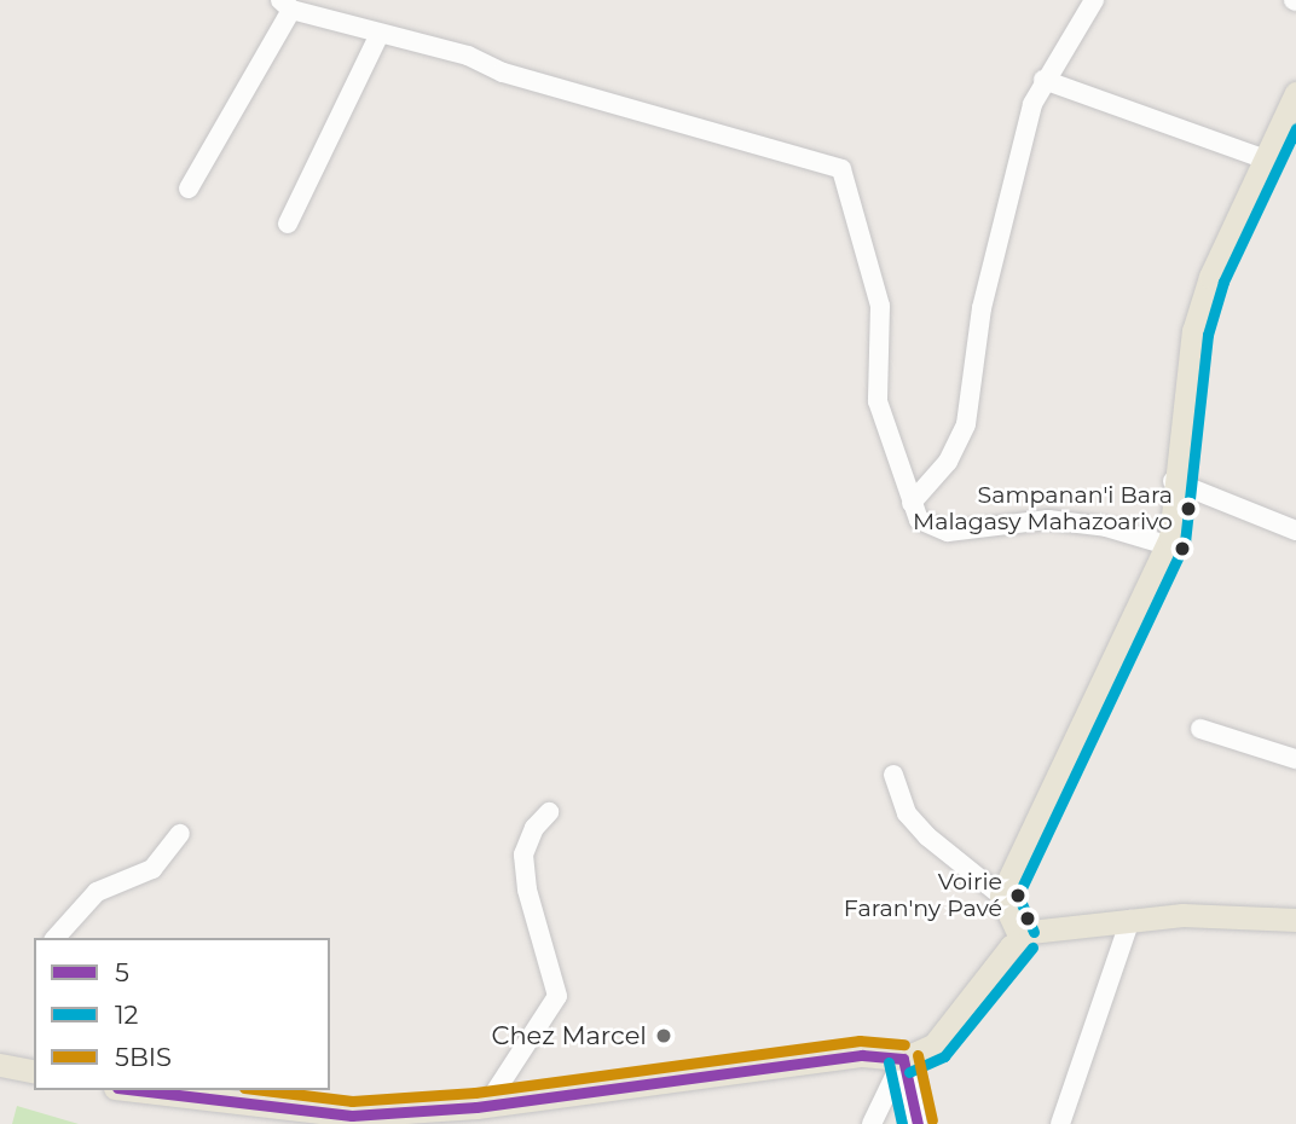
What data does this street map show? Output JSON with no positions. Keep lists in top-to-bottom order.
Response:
{
  "places": ["Sampanan'i Bara Malagasy Mahazoarivo", "Voirie Faran'ny Pavé", "Chez Marcel"],
  "lines": ["transit line 12", "transit line 5BIS", "transit line 5"],
  "legend": ["5", "12", "5BIS"]
}
